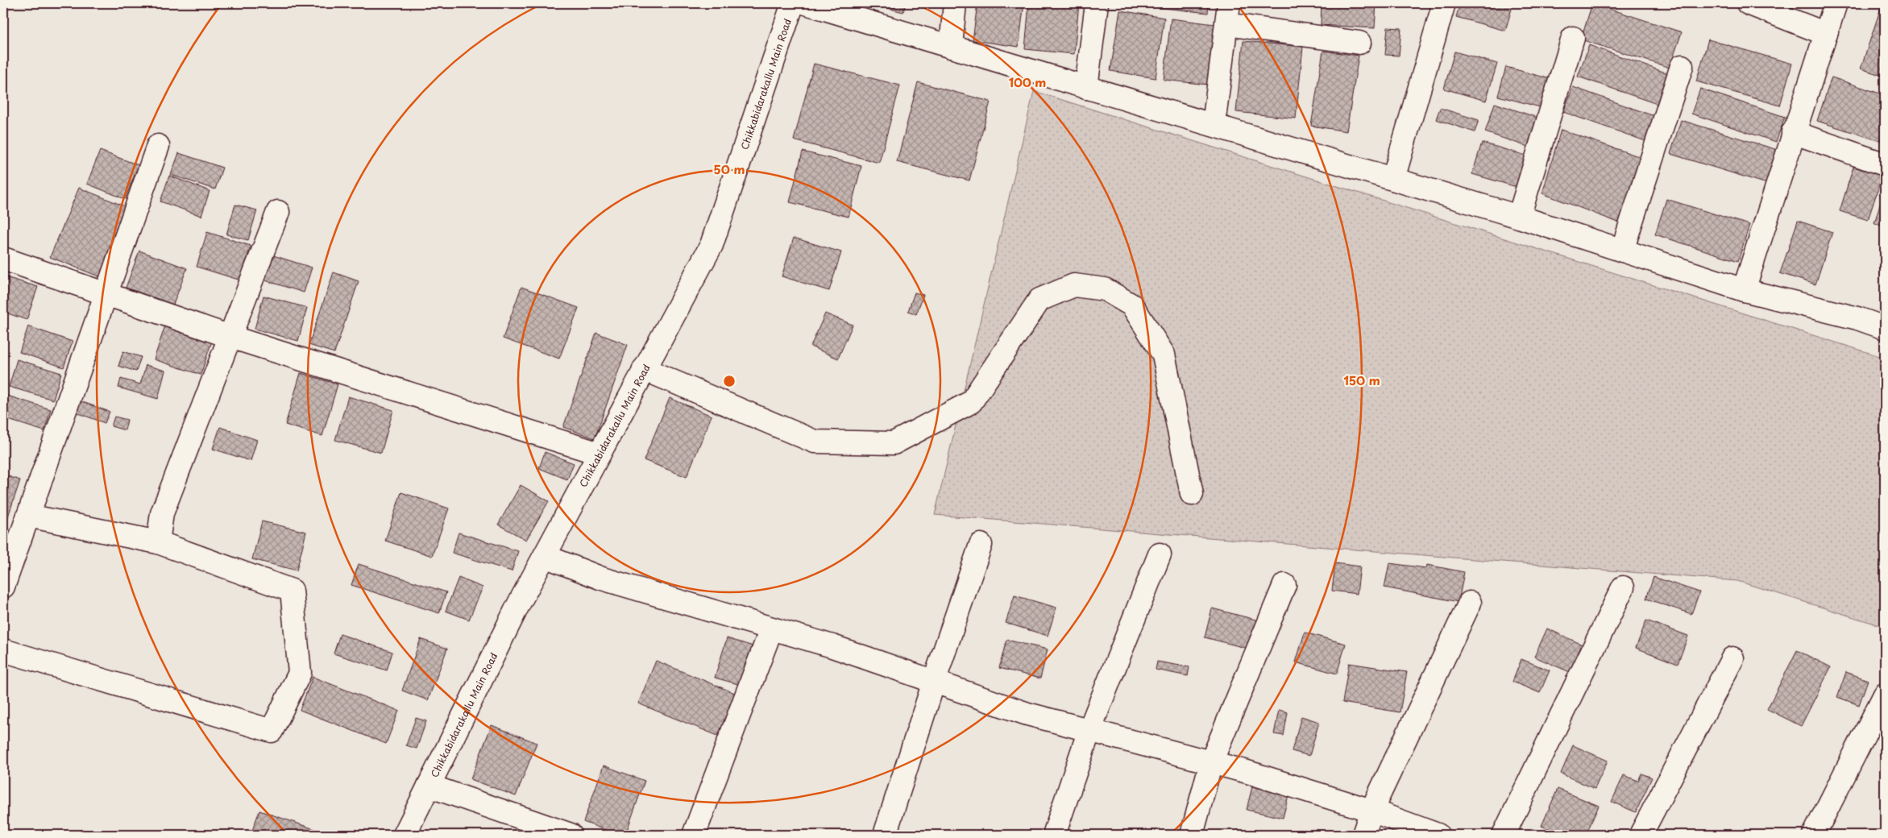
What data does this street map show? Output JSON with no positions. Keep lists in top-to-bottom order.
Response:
{
  "streets": {
    "street": ["Chikkabidarakallu Main Road"]
  },
  "rings": ["100 m", "50 m", "150 m"]
}
